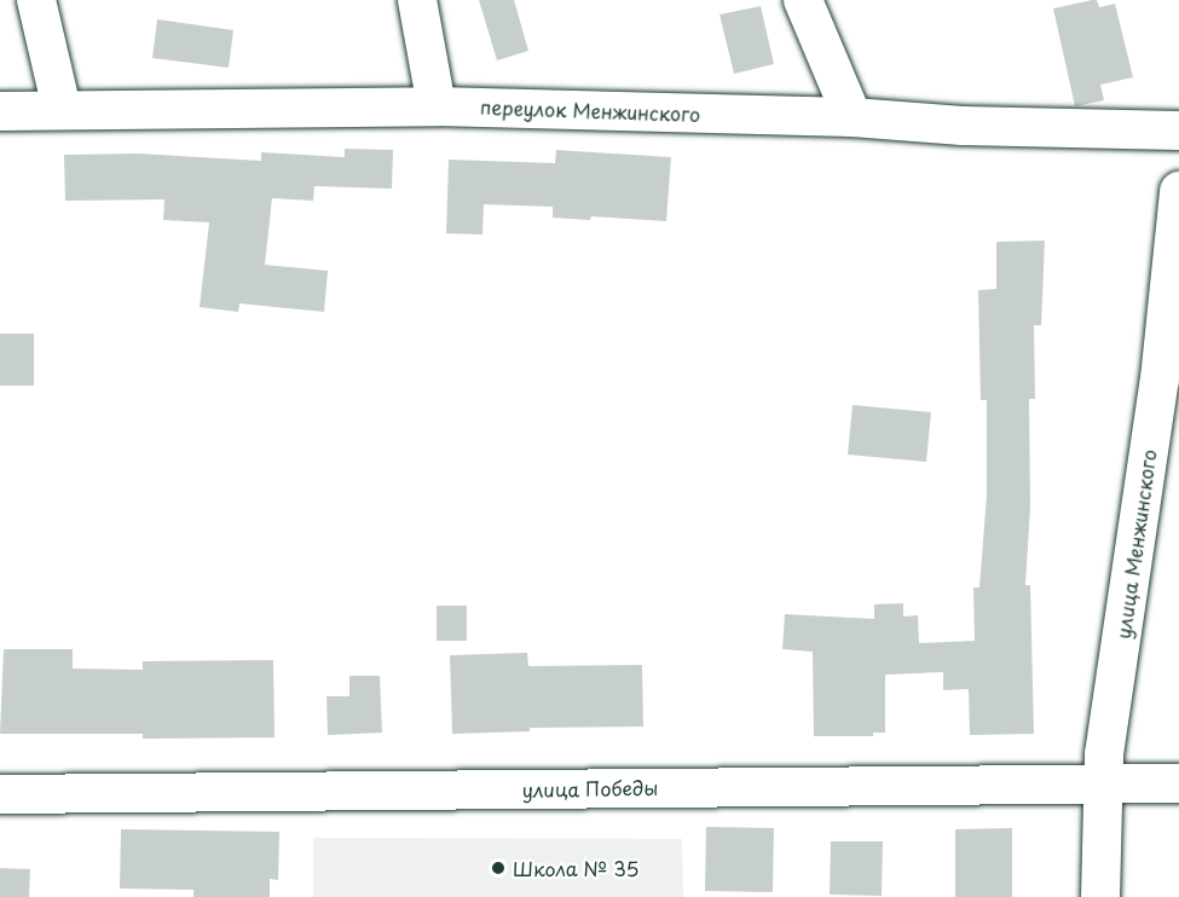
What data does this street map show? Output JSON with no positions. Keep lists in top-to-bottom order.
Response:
{
  "streets": {
    "street": ["переулок Менжинского", "улица Менжинского", "улица Победы"]
  },
  "crossings": [
    ["улица Менжинского", "улица Победы"]
  ],
  "places": ["Школа № 35"]
}
